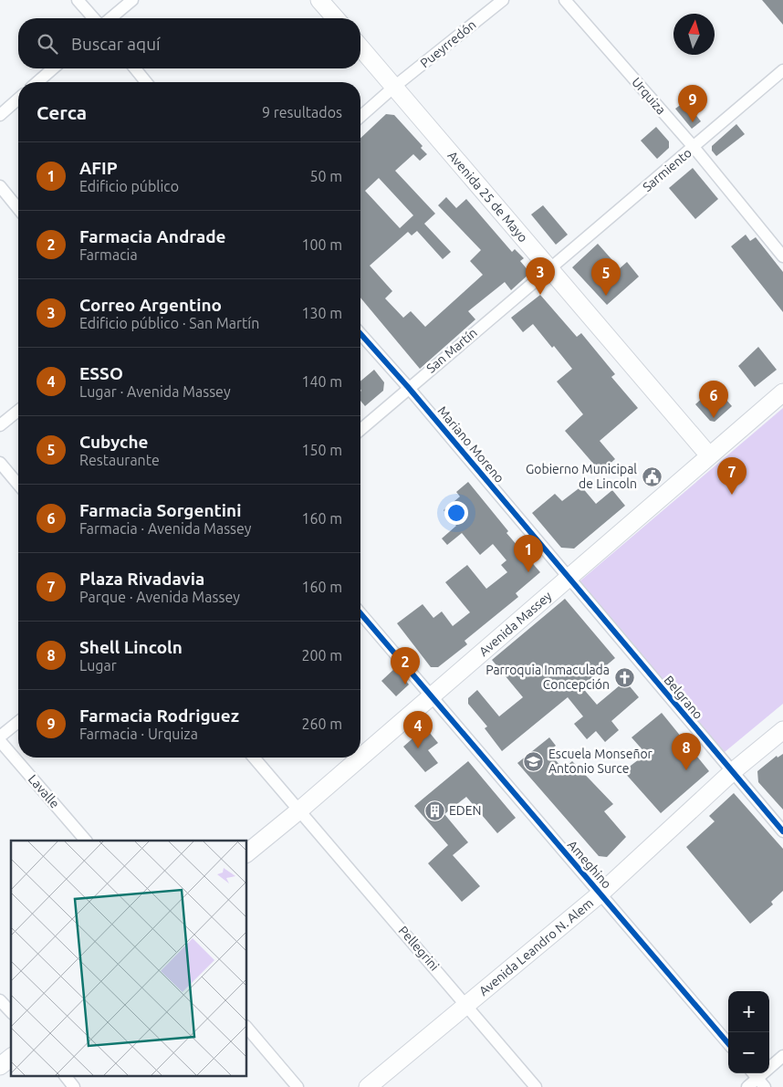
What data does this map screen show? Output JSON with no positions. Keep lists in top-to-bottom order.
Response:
{
  "streets": {
    "main road": ["Avenida 25 de Mayo", "Avenida Massey", "Avenida Leandro N. Alem"],
    "street": [
      "Pueyrredón",
      "Urquiza",
      "Sarmiento",
      "San Martín",
      "Mariano Moreno",
      "Belgrano",
      "Lavalle",
      "Ameghino",
      "Pellegrini"
    ]
  },
  "crossings": [
    ["Pueyrredón", "Avenida 25 de Mayo"],
    ["Urquiza", "Sarmiento"],
    ["Sarmiento", "Avenida 25 de Mayo"],
    ["Sarmiento", "San Martín"],
    ["Avenida 25 de Mayo", "San Martín"],
    ["Avenida 25 de Mayo", "Avenida Massey"],
    ["San Martín", "Mariano Moreno"],
    ["Mariano Moreno", "Avenida Massey"],
    ["Mariano Moreno", "Belgrano"],
    ["Avenida Massey", "Belgrano"],
    ["Avenida Massey", "Ameghino"],
    ["Avenida Massey", "Pellegrini"],
    ["Belgrano", "Avenida Leandro N. Alem"],
    ["Ameghino", "Avenida Leandro N. Alem"],
    ["Avenida Leandro N. Alem", "Pellegrini"]
  ],
  "places": {
    "public building": ["Gobierno Municipal de Lincoln"],
    "church": ["Parroquia Inmaculada Concepción"],
    "school or university": ["Escuela Monseñor Antonio Surce"],
    "building": ["EDEN"]
  },
  "north": "top",
  "page": {
    "search": "Buscar aquí",
    "heading": ["Cerca", "9 resultados"],
    "pins": [
      "9",
      "3",
      "5",
      "6",
      "7",
      "1",
      "2",
      "4",
      "8"
    ],
    "list": [
      {
        "mark": "1",
        "name": "AFIP",
        "note": "Edificio público",
        "value": "50 m"
      },
      {
        "mark": "2",
        "name": "Farmacia Andrade",
        "note": "Farmacia",
        "value": "100 m"
      },
      {
        "mark": "3",
        "name": "Correo Argentino",
        "note": "Edificio público · San Martín",
        "value": "130 m"
      },
      {
        "mark": "4",
        "name": "ESSO",
        "note": "Lugar · Avenida Massey",
        "value": "140 m"
      },
      {
        "mark": "5",
        "name": "Cubyche",
        "note": "Restaurante",
        "value": "150 m"
      },
      {
        "mark": "6",
        "name": "Farmacia Sorgentini",
        "note": "Farmacia · Avenida Massey",
        "value": "160 m"
      },
      {
        "mark": "7",
        "name": "Plaza Rivadavia",
        "note": "Parque · Avenida Massey",
        "value": "160 m"
      },
      {
        "mark": "8",
        "name": "Shell Lincoln",
        "note": "Lugar",
        "value": "200 m"
      },
      {
        "mark": "9",
        "name": "Farmacia Rodriguez",
        "note": "Farmacia · Urquiza",
        "value": "260 m"
      }
    ],
    "map_buttons": ["+", "−"]
  }
}
